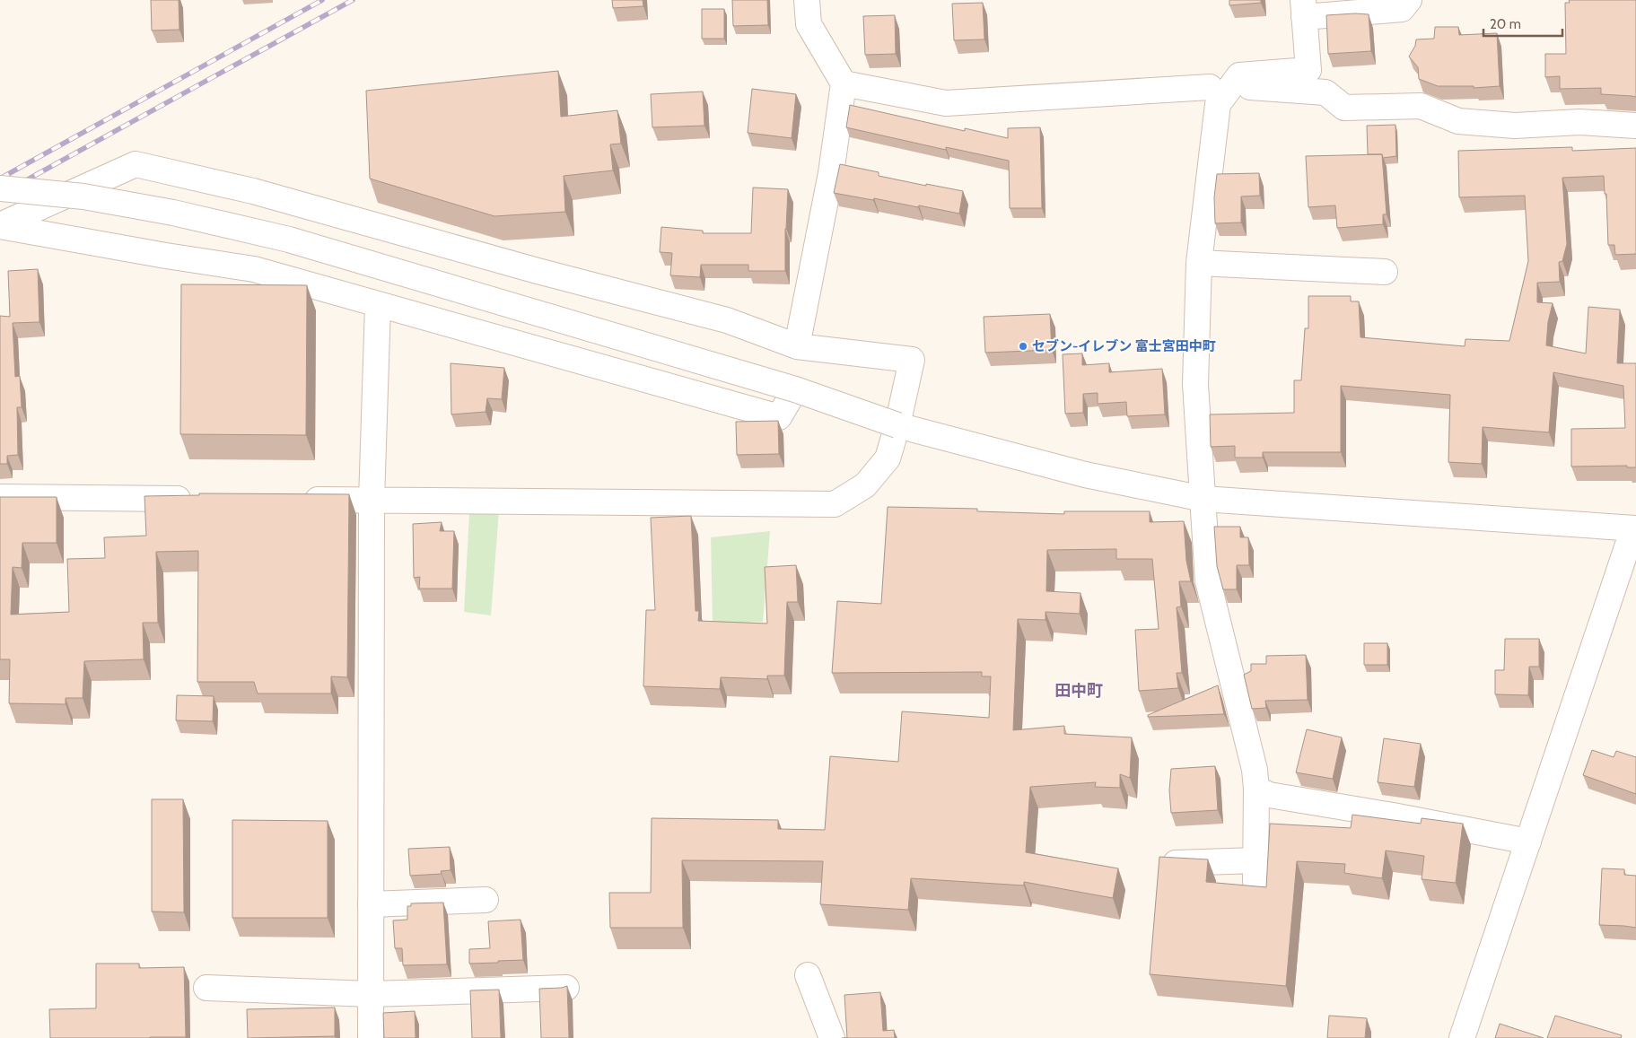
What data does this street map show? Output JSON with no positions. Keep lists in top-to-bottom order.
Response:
{
  "districts": ["田中町"],
  "places": ["セブン-イレブン 富士宮田中町"],
  "scale_bar": "20 m"
}
